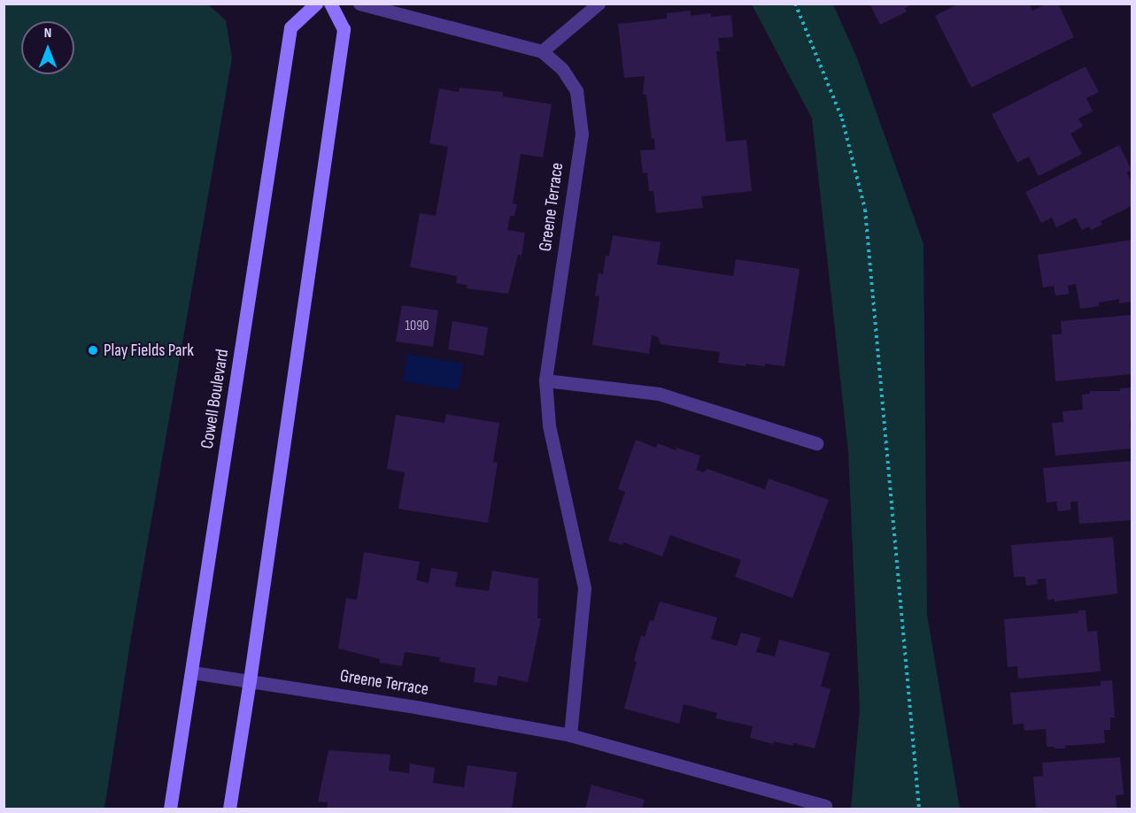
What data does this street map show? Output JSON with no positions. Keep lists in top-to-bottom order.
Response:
{
  "streets": {
    "main road": ["Cowell Boulevard"],
    "street": ["Greene Terrace"]
  },
  "crossings": [
    ["Greene Terrace", "Cowell Boulevard"]
  ],
  "places": ["Play Fields Park"],
  "house_numbers": ["1090"],
  "north": "top"
}
